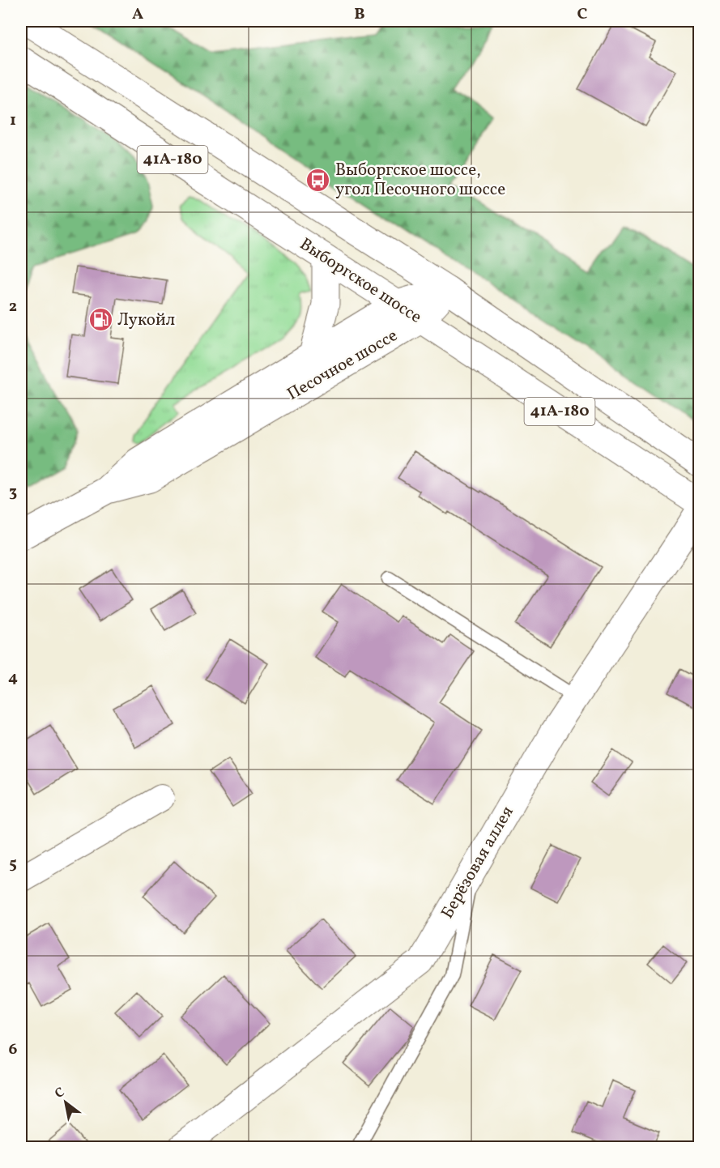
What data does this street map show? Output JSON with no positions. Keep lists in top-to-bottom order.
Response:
{
  "streets": {
    "main road": ["41А-180", "Выборгское шоссе", "Песочное шоссе"],
    "street": ["Берёзовая аллея"]
  },
  "crossings": [
    ["41А-180", "Песочное шоссе"],
    ["Выборгское шоссе", "Песочное шоссе"]
  ],
  "places": {
    "bus stop": ["Выборгское шоссе, угол Песочного шоссе"],
    "fuel station": ["Лукойл"]
  },
  "north": "top left",
  "grid": {
    "columns": ["A", "B", "C"],
    "rows": [
      "1",
      "2",
      "3",
      "4",
      "5",
      "6"
    ]
  }
}
